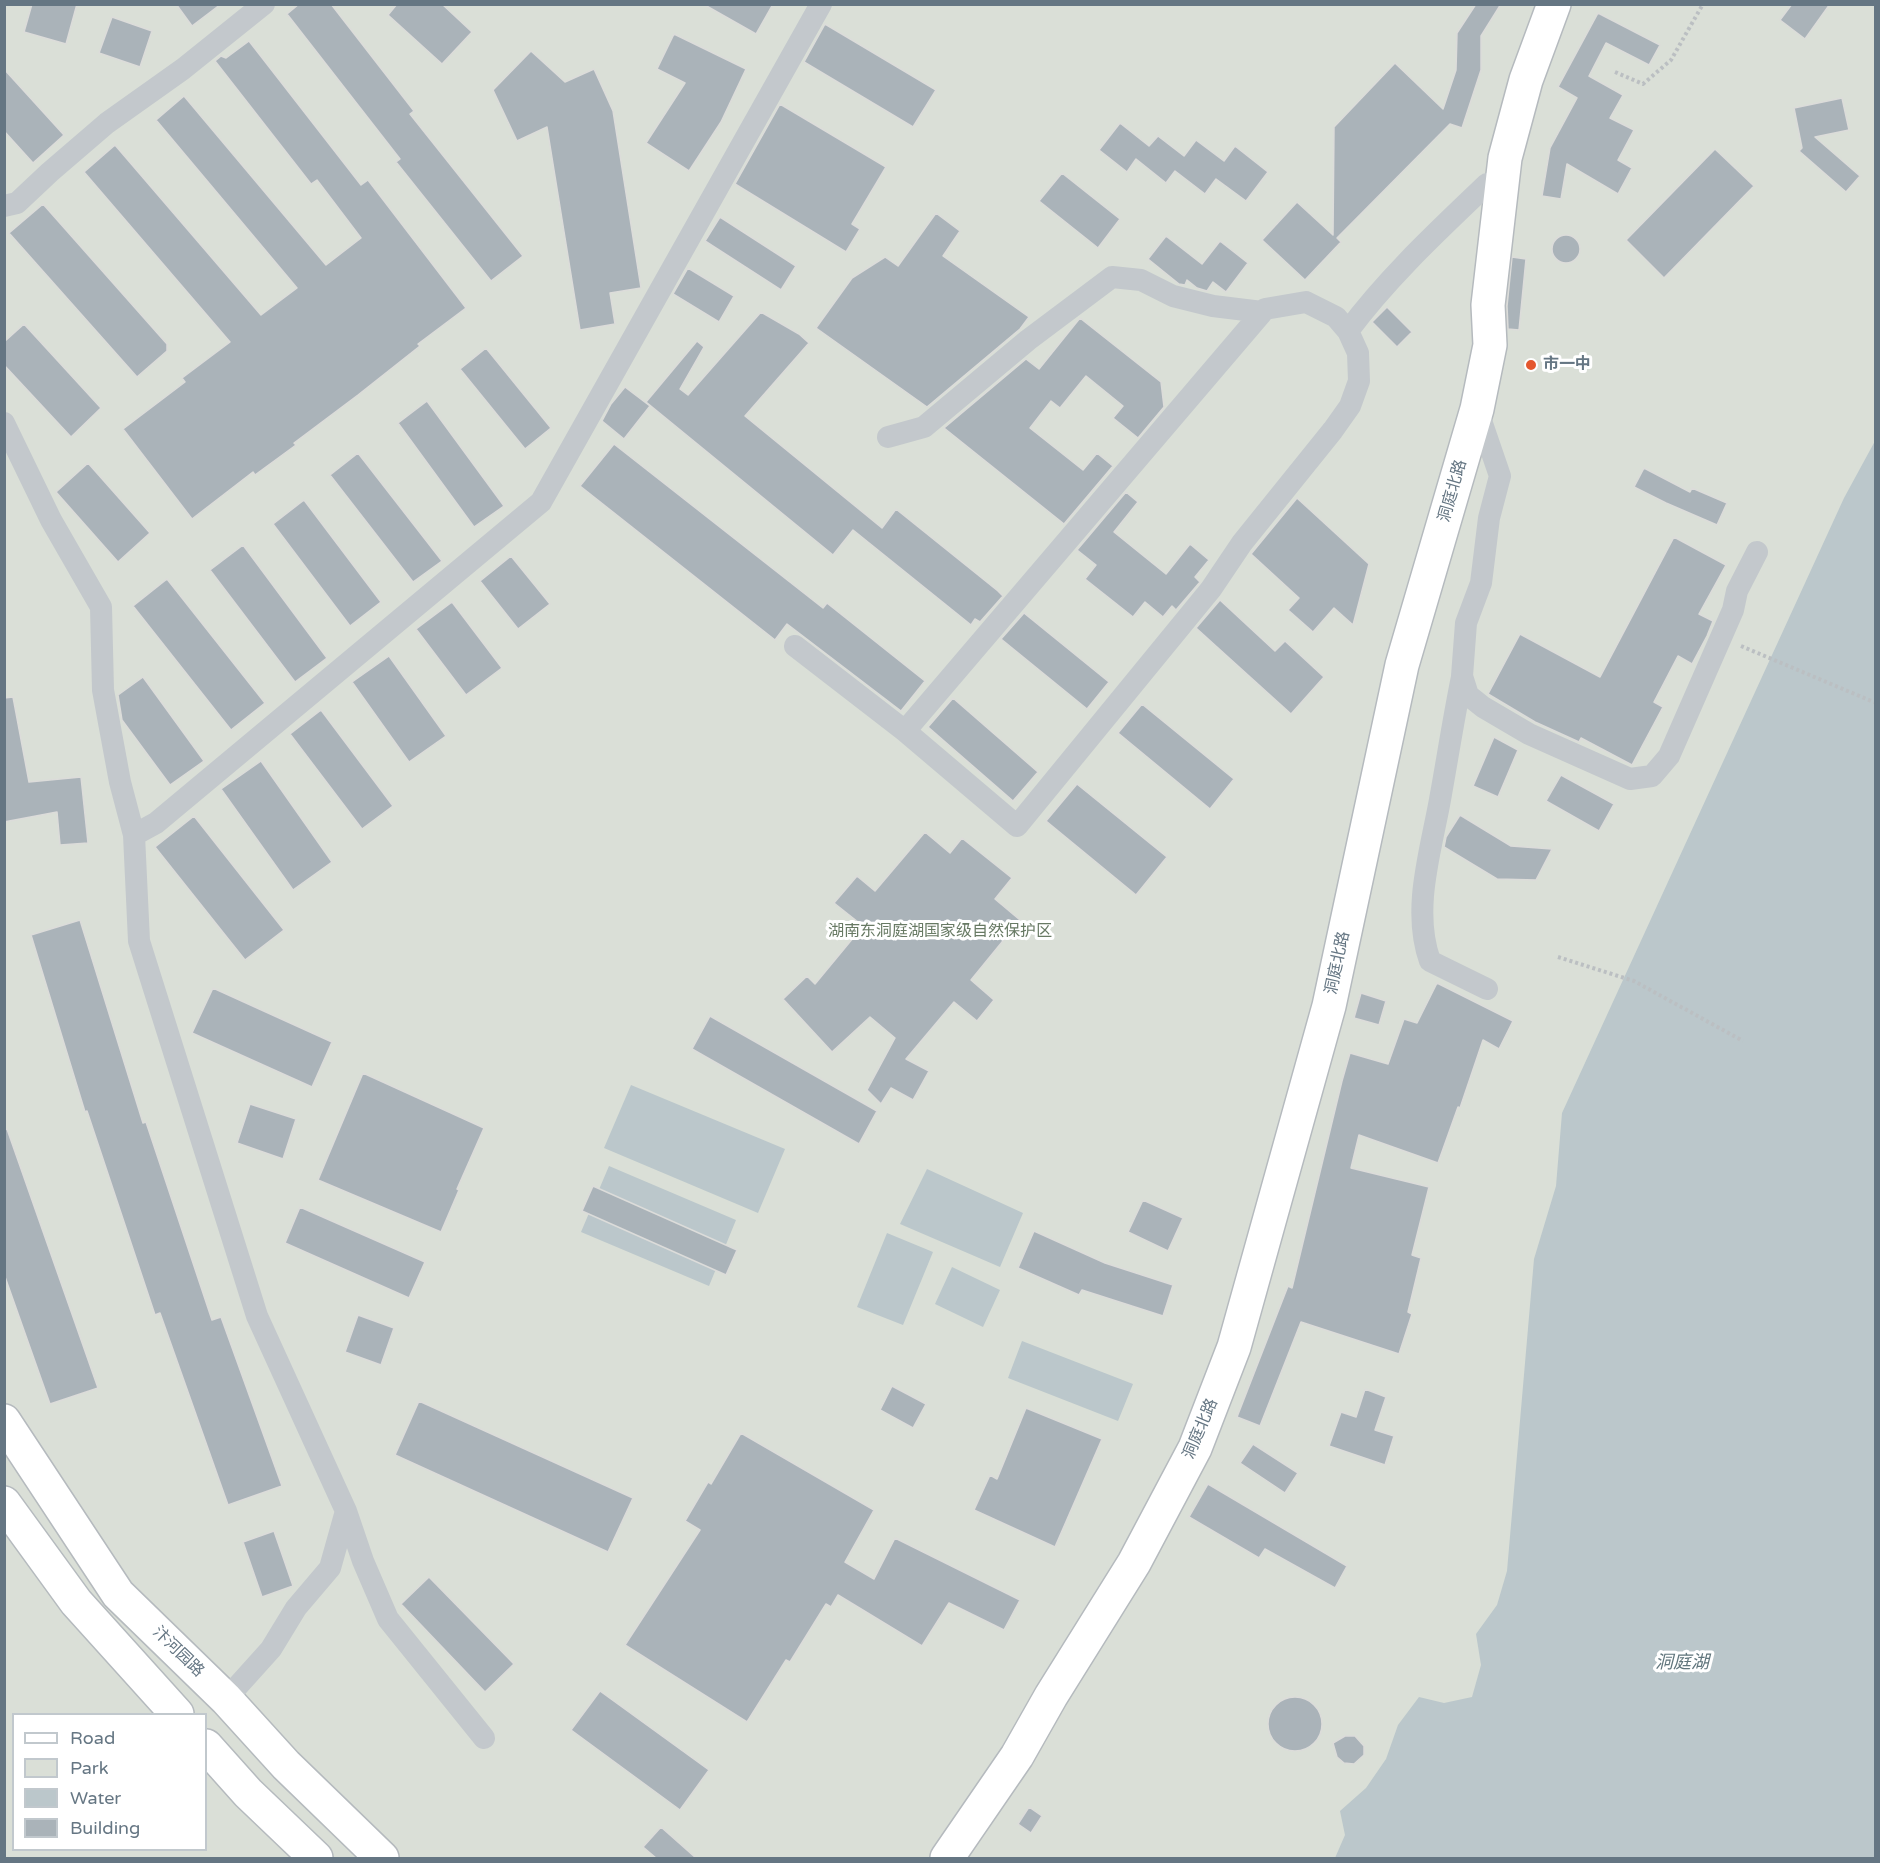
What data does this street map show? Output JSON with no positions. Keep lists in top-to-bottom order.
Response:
{
  "streets": {
    "main road": ["洞庭北路", "汴河园路"]
  },
  "water": ["洞庭湖"],
  "parks": ["湖南东洞庭湖国家级自然保护区"],
  "places": ["市一中"],
  "legend": [
    "Road",
    "Park",
    "Water",
    "Building"
  ]
}
